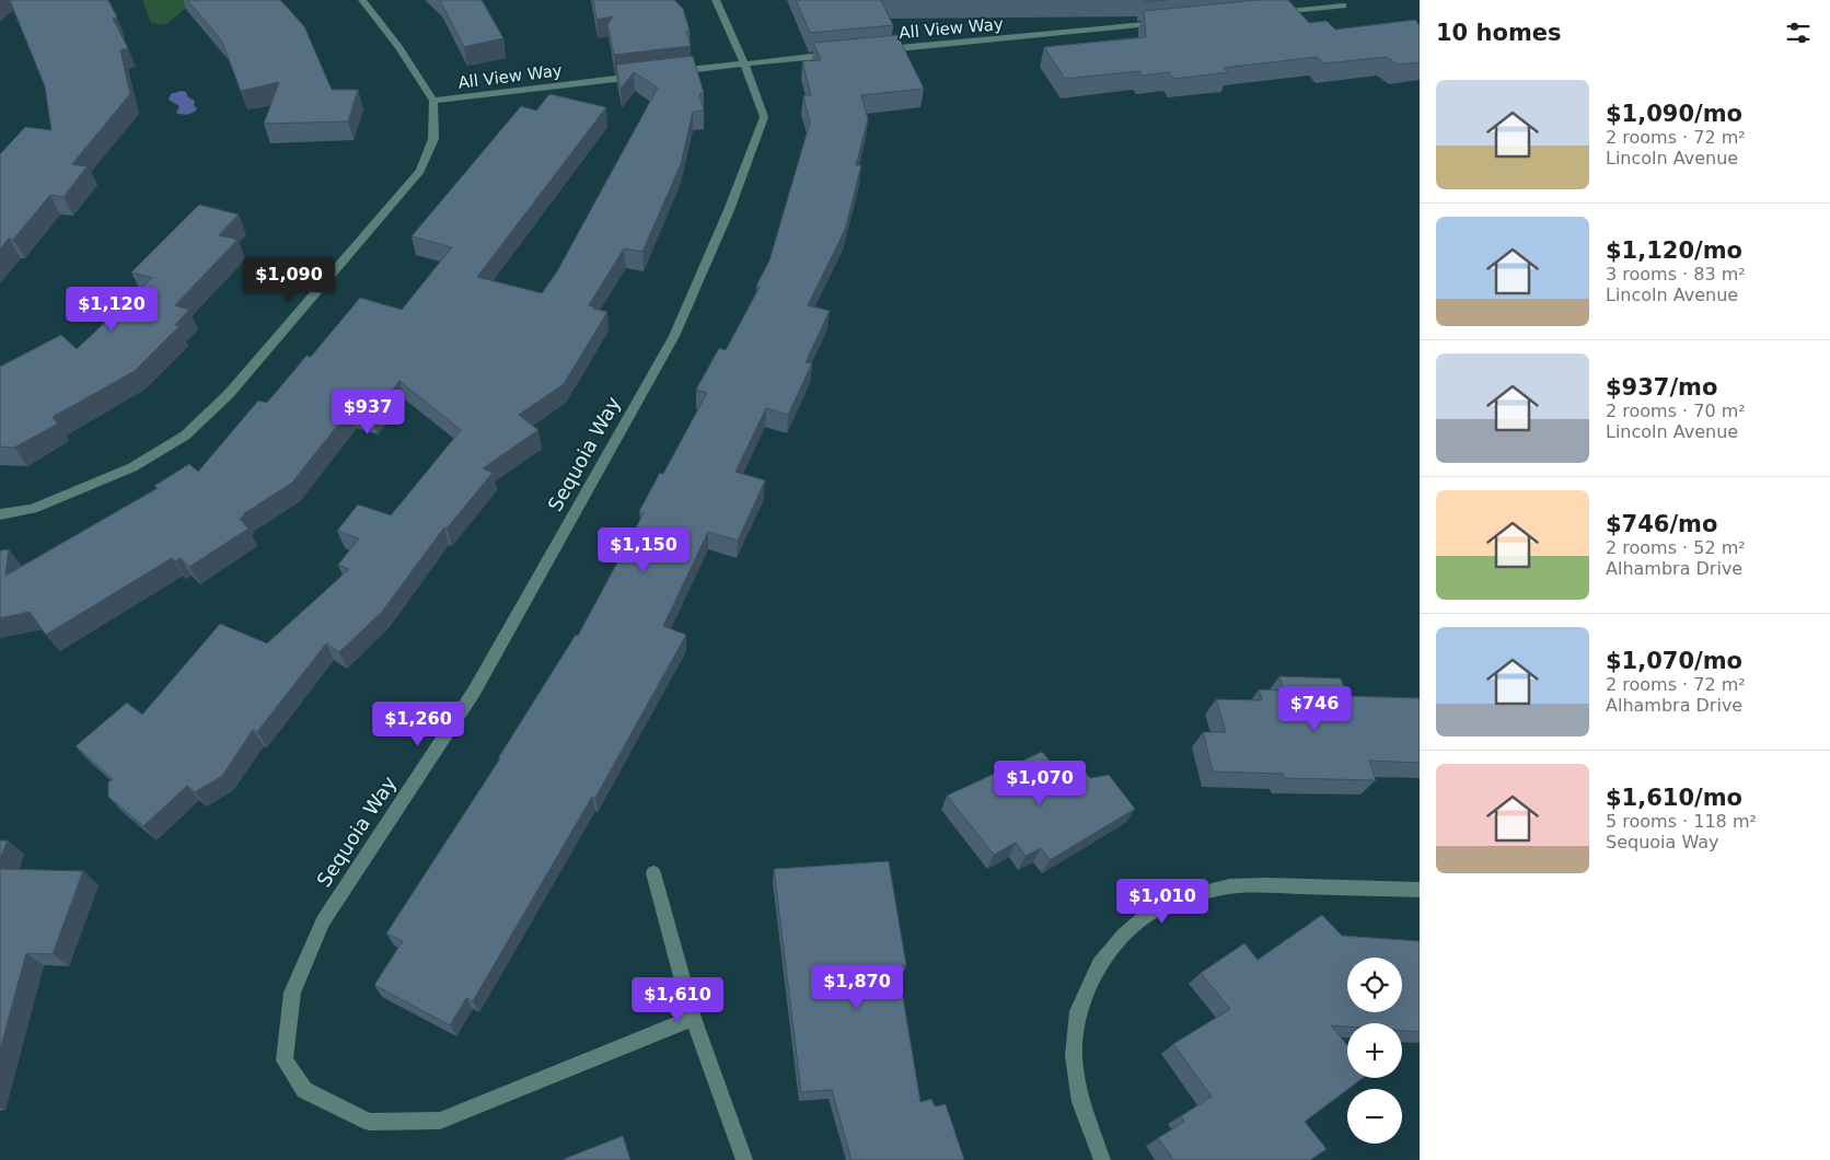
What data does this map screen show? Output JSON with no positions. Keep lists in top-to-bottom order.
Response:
{
  "streets": {
    "street": ["All View Way", "Sequoia Way"]
  },
  "page": {
    "heading": "10 homes",
    "list": [
      {
        "name": "$1,090/mo",
        "note": "2 rooms · 72 m² · Lincoln Avenue"
      },
      {
        "name": "$1,120/mo",
        "note": "3 rooms · 83 m² · Lincoln Avenue"
      },
      {
        "name": "$937/mo",
        "note": "2 rooms · 70 m² · Lincoln Avenue"
      },
      {
        "name": "$746/mo",
        "note": "2 rooms · 52 m² · Alhambra Drive"
      },
      {
        "name": "$1,070/mo",
        "note": "2 rooms · 72 m² · Alhambra Drive"
      },
      {
        "name": "$1,610/mo",
        "note": "5 rooms · 118 m² · Sequoia Way"
      }
    ],
    "price": [
      "$1,090",
      "$1,120",
      "$937",
      "$1,150",
      "$746",
      "$1,260",
      "$1,070",
      "$1,010",
      "$1,870",
      "$1,610"
    ],
    "map_buttons": ["+", "−"]
  }
}
